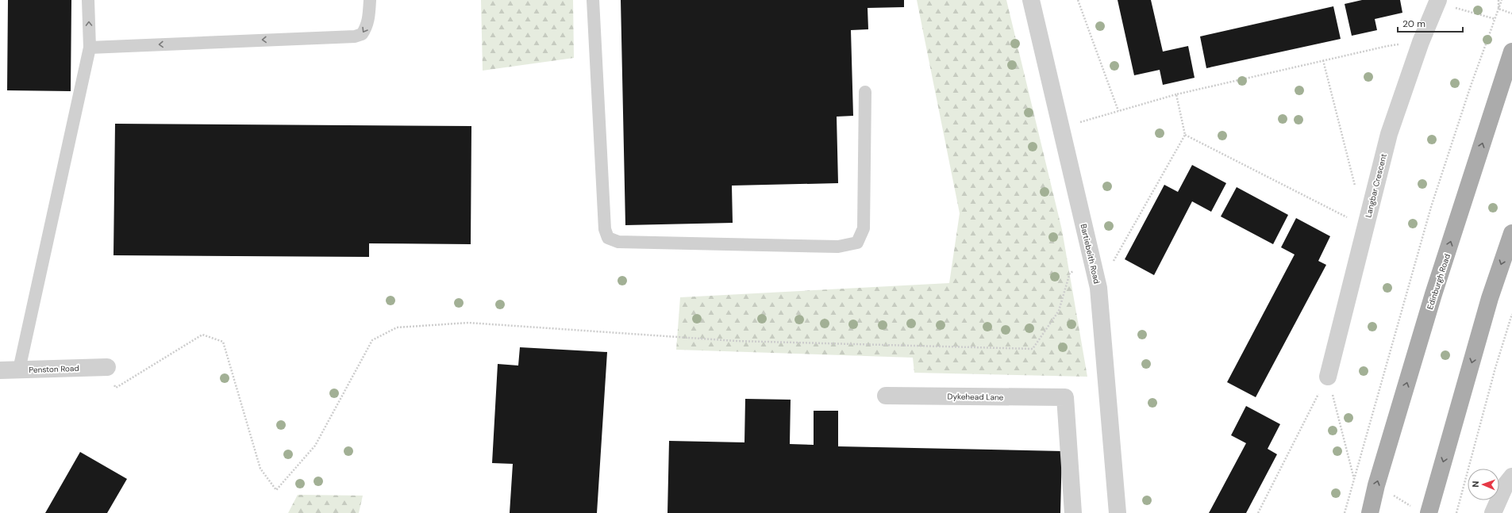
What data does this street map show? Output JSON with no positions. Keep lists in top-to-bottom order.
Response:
{
  "streets": {
    "main road": ["Edinburgh Road"],
    "street": [
      "Langbar Crescent",
      "Bartiebeith Road",
      "Penston Road",
      "Dykehead Lane"
    ]
  },
  "scale_bar": "20 m",
  "north": "left"
}
